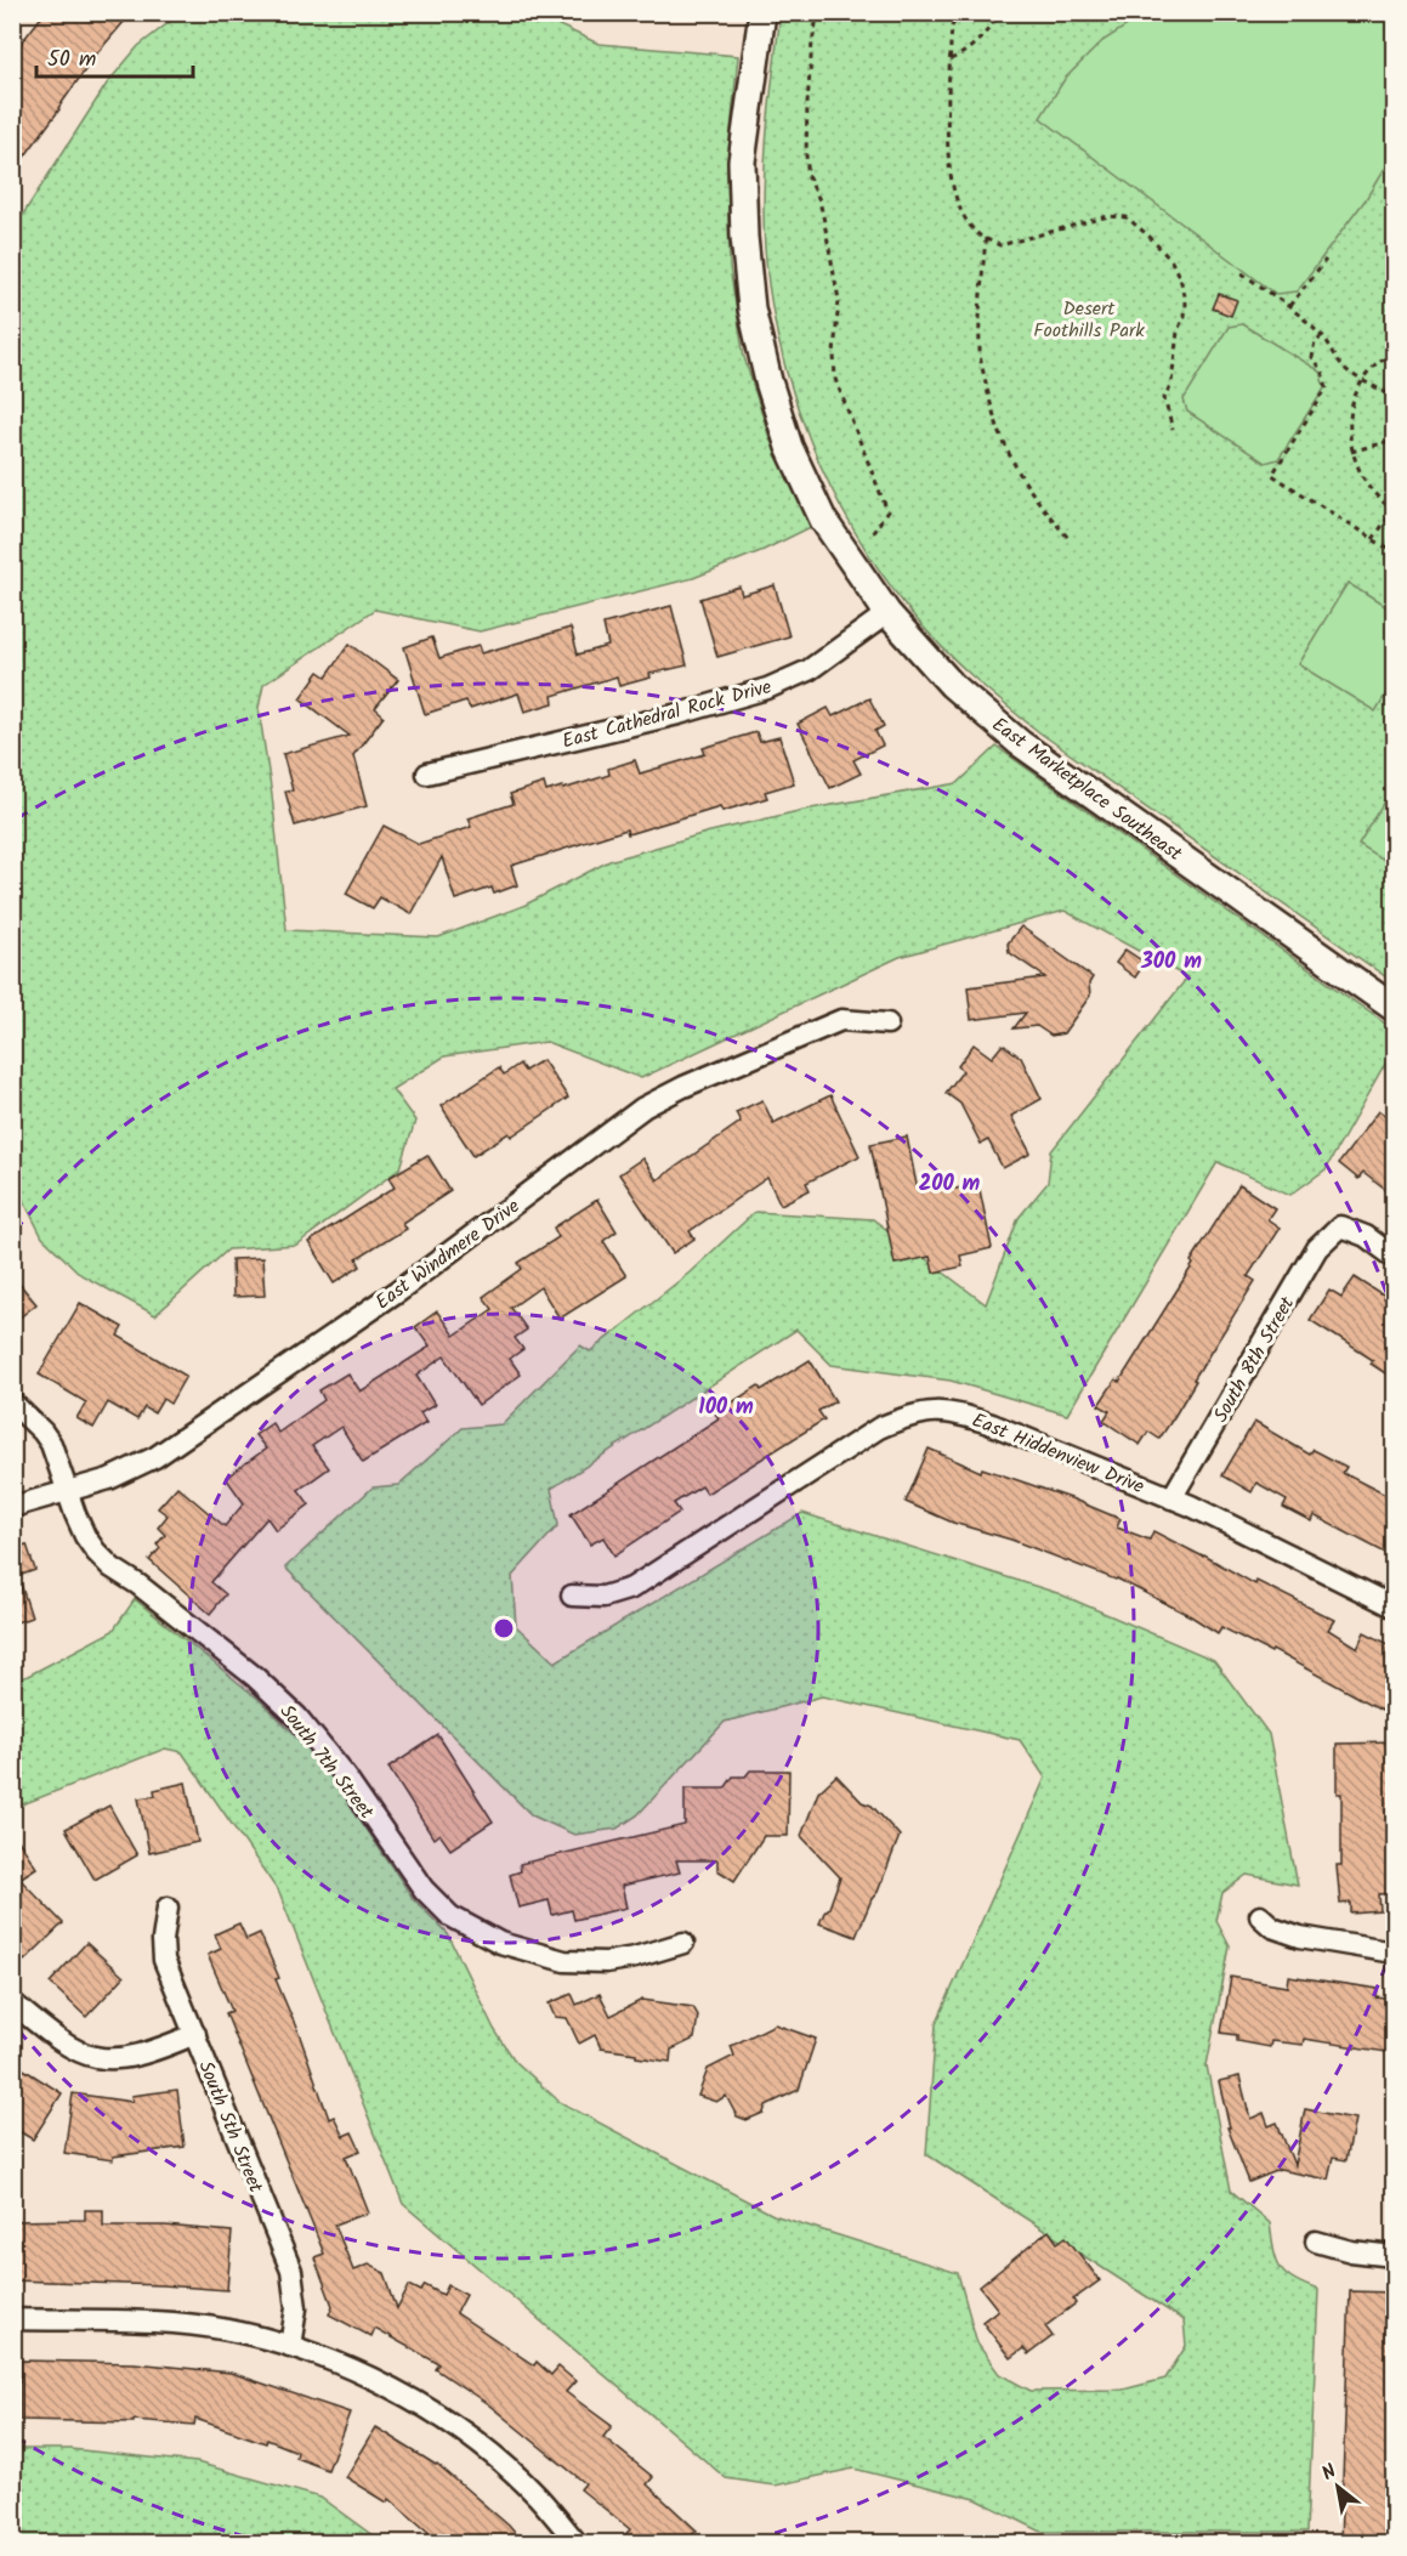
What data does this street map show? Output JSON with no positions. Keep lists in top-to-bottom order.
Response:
{
  "streets": {
    "street": [
      "East Cathedral Rock Drive",
      "East Marketplace Southeast",
      "East Windmere Drive",
      "South 8th Street",
      "East Hiddenview Drive",
      "South 7th Street",
      "South 5th Street"
    ]
  },
  "crossings": [
    ["East Cathedral Rock Drive", "East Marketplace Southeast"],
    ["East Windmere Drive", "South 7th Street"],
    ["South 8th Street", "East Hiddenview Drive"]
  ],
  "parks": ["Desert Foothills Park"],
  "scale_bar": "50 m",
  "north": "top left",
  "rings": ["300 m", "200 m", "100 m"]
}
